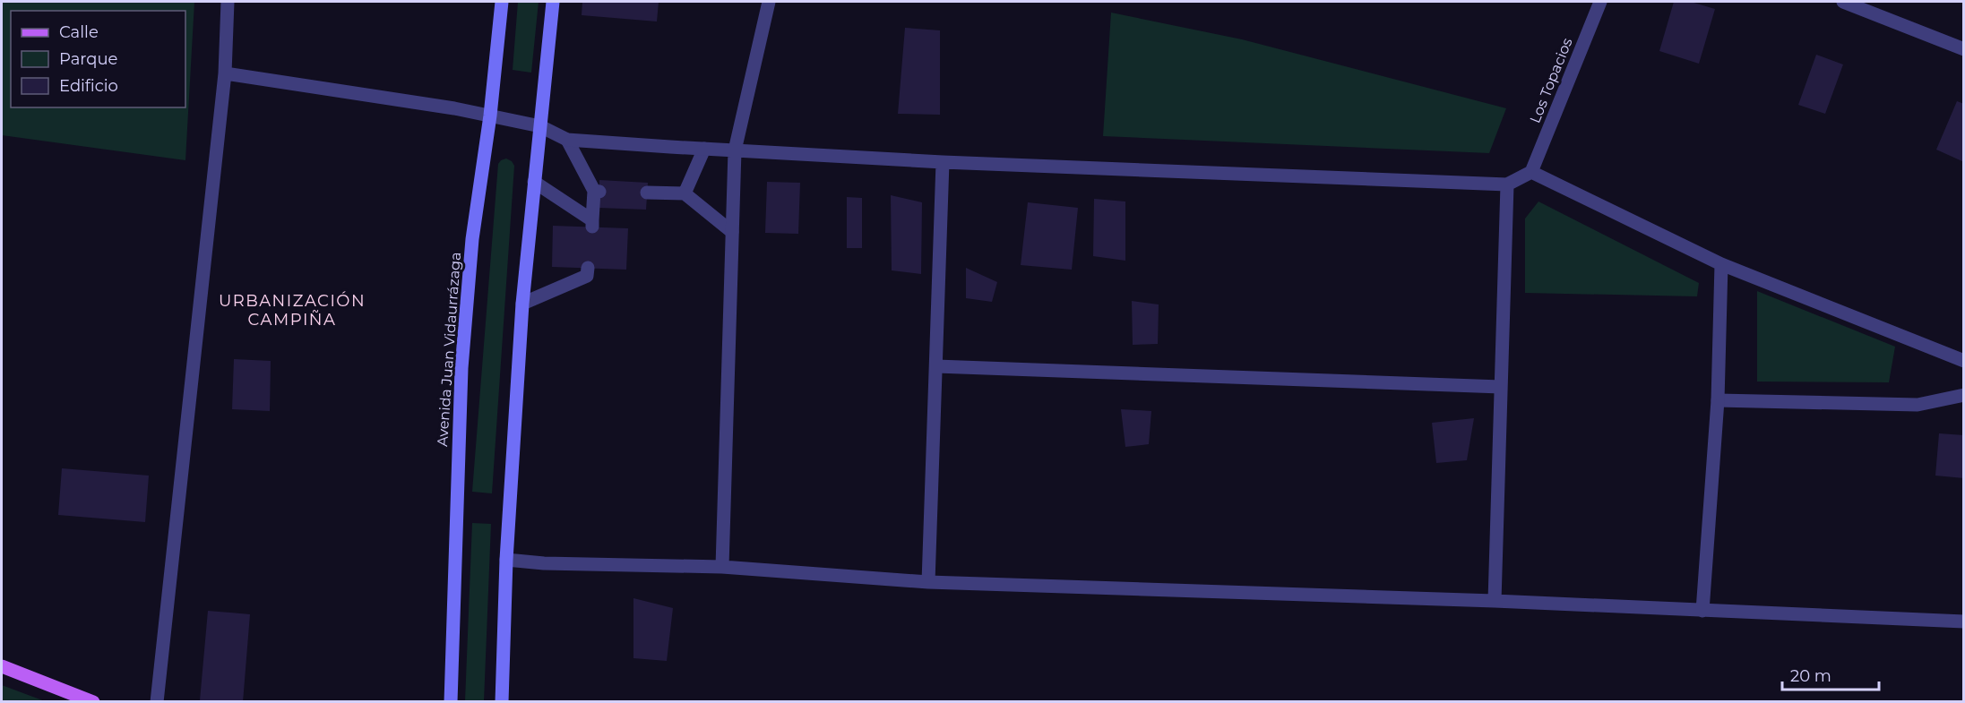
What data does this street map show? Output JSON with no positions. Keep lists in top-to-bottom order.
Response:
{
  "streets": {
    "main road": ["Avenida Juan Vidaurrázaga"],
    "street": ["Los Topacios"]
  },
  "districts": ["URBANIZACIÓN CAMPIÑA"],
  "legend": ["Calle", "Parque", "Edificio"],
  "scale_bar": "20 m"
}
